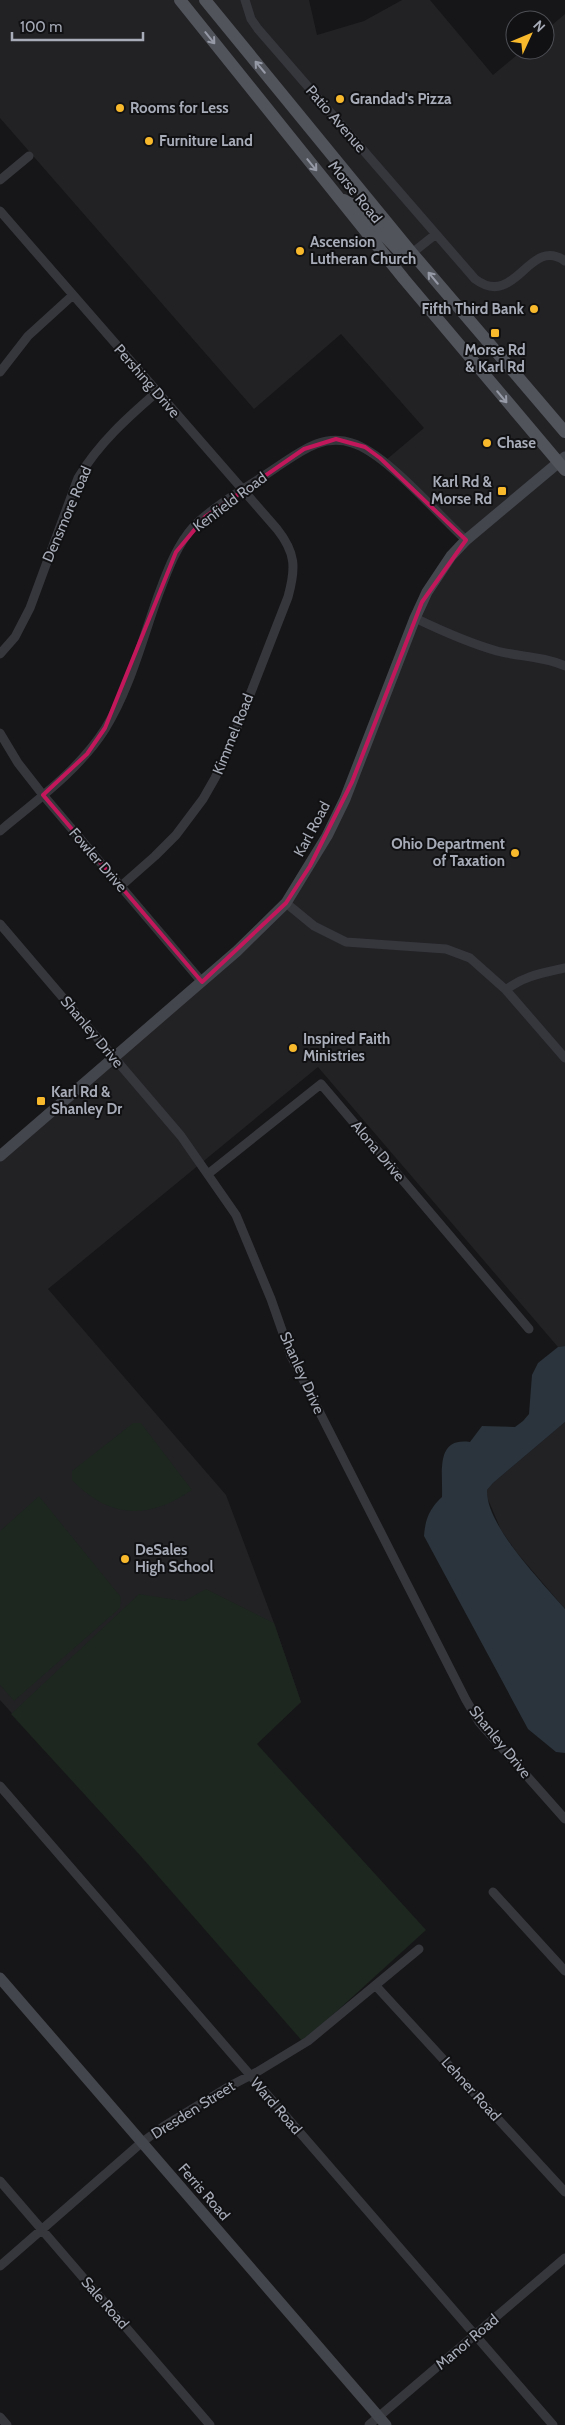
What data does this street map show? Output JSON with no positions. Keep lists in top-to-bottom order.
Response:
{
  "streets": {
    "main road": ["Morse Road", "Karl Road", "Ferris Road"],
    "street": [
      "Patio Avenue",
      "Pershing Drive",
      "Kenfield Road",
      "Densmore Road",
      "Kimmel Road",
      "Fowler Drive",
      "Shanley Drive",
      "Alona Drive",
      "Lehner Road",
      "Ward Road",
      "Dresden Street",
      "Sale Road",
      "Manor Road"
    ]
  },
  "crossings": [
    ["Morse Road", "Karl Road"],
    ["Pershing Drive", "Kenfield Road"],
    ["Pershing Drive", "Densmore Road"],
    ["Pershing Drive", "Kimmel Road"],
    ["Kenfield Road", "Karl Road"],
    ["Kenfield Road", "Fowler Drive"],
    ["Kimmel Road", "Fowler Drive"],
    ["Karl Road", "Fowler Drive"],
    ["Karl Road", "Shanley Drive"],
    ["Shanley Drive", "Alona Drive"],
    ["Lehner Road", "Dresden Street"],
    ["Ward Road", "Dresden Street"],
    ["Ward Road", "Manor Road"],
    ["Dresden Street", "Ferris Road"],
    ["Dresden Street", "Sale Road"],
    ["Ferris Road", "Manor Road"]
  ],
  "places": {
    "other": [
      "Grandad's Pizza",
      "Rooms for Less",
      "Furniture Land",
      "Ascension Lutheran Church",
      "Fifth Third Bank",
      "Chase",
      "Ohio Department of Taxation",
      "Inspired Faith Ministries",
      "DeSales High School"
    ],
    "transit": ["Morse Rd & Karl Rd", "Karl Rd & Morse Rd", "Karl Rd & Shanley Dr"]
  },
  "scale_bar": "100 m",
  "north": "top right"
}
